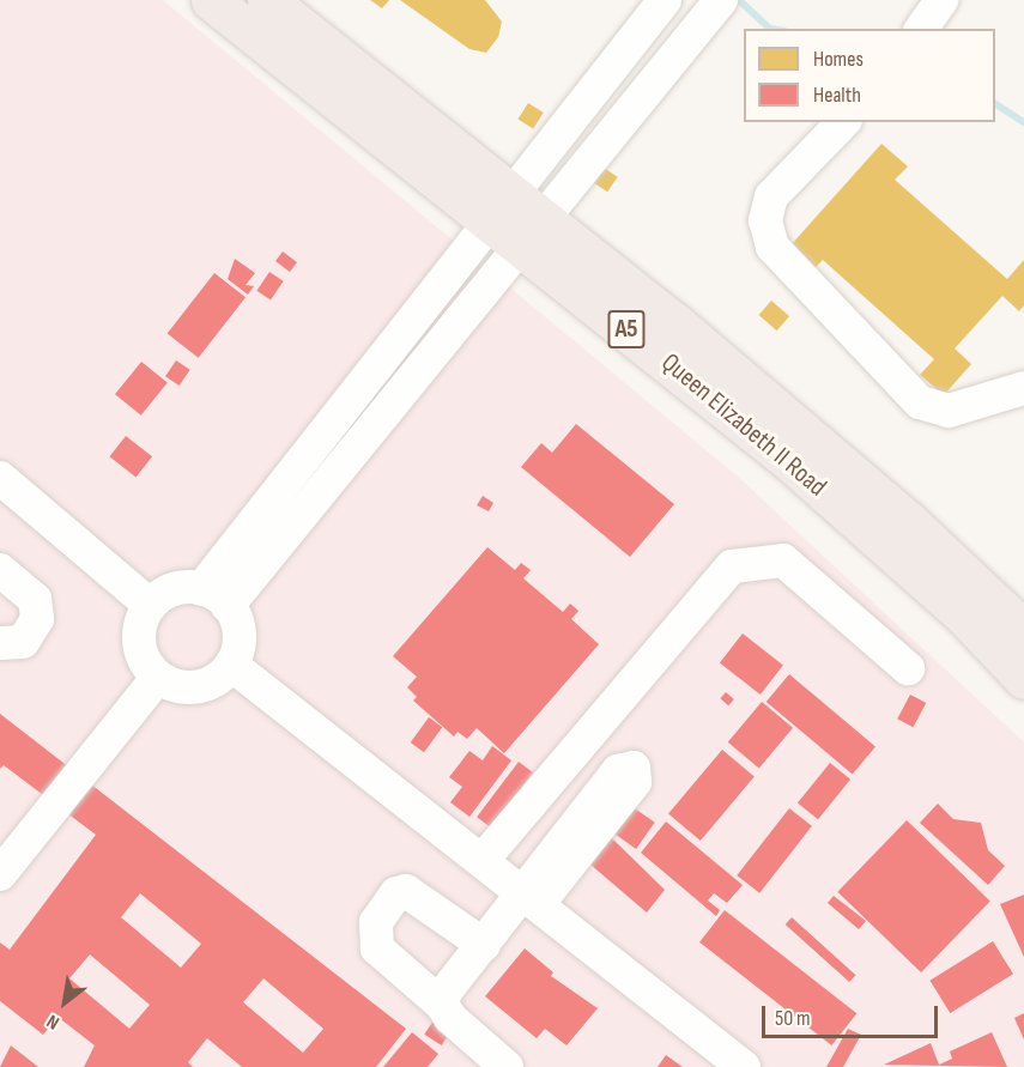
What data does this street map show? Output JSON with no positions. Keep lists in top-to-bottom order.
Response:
{
  "streets": {
    "highway": ["A5", "Queen Elizabeth II Road"]
  },
  "legend": ["Homes", "Health"],
  "scale_bar": "50 m",
  "north": "bottom left"
}
